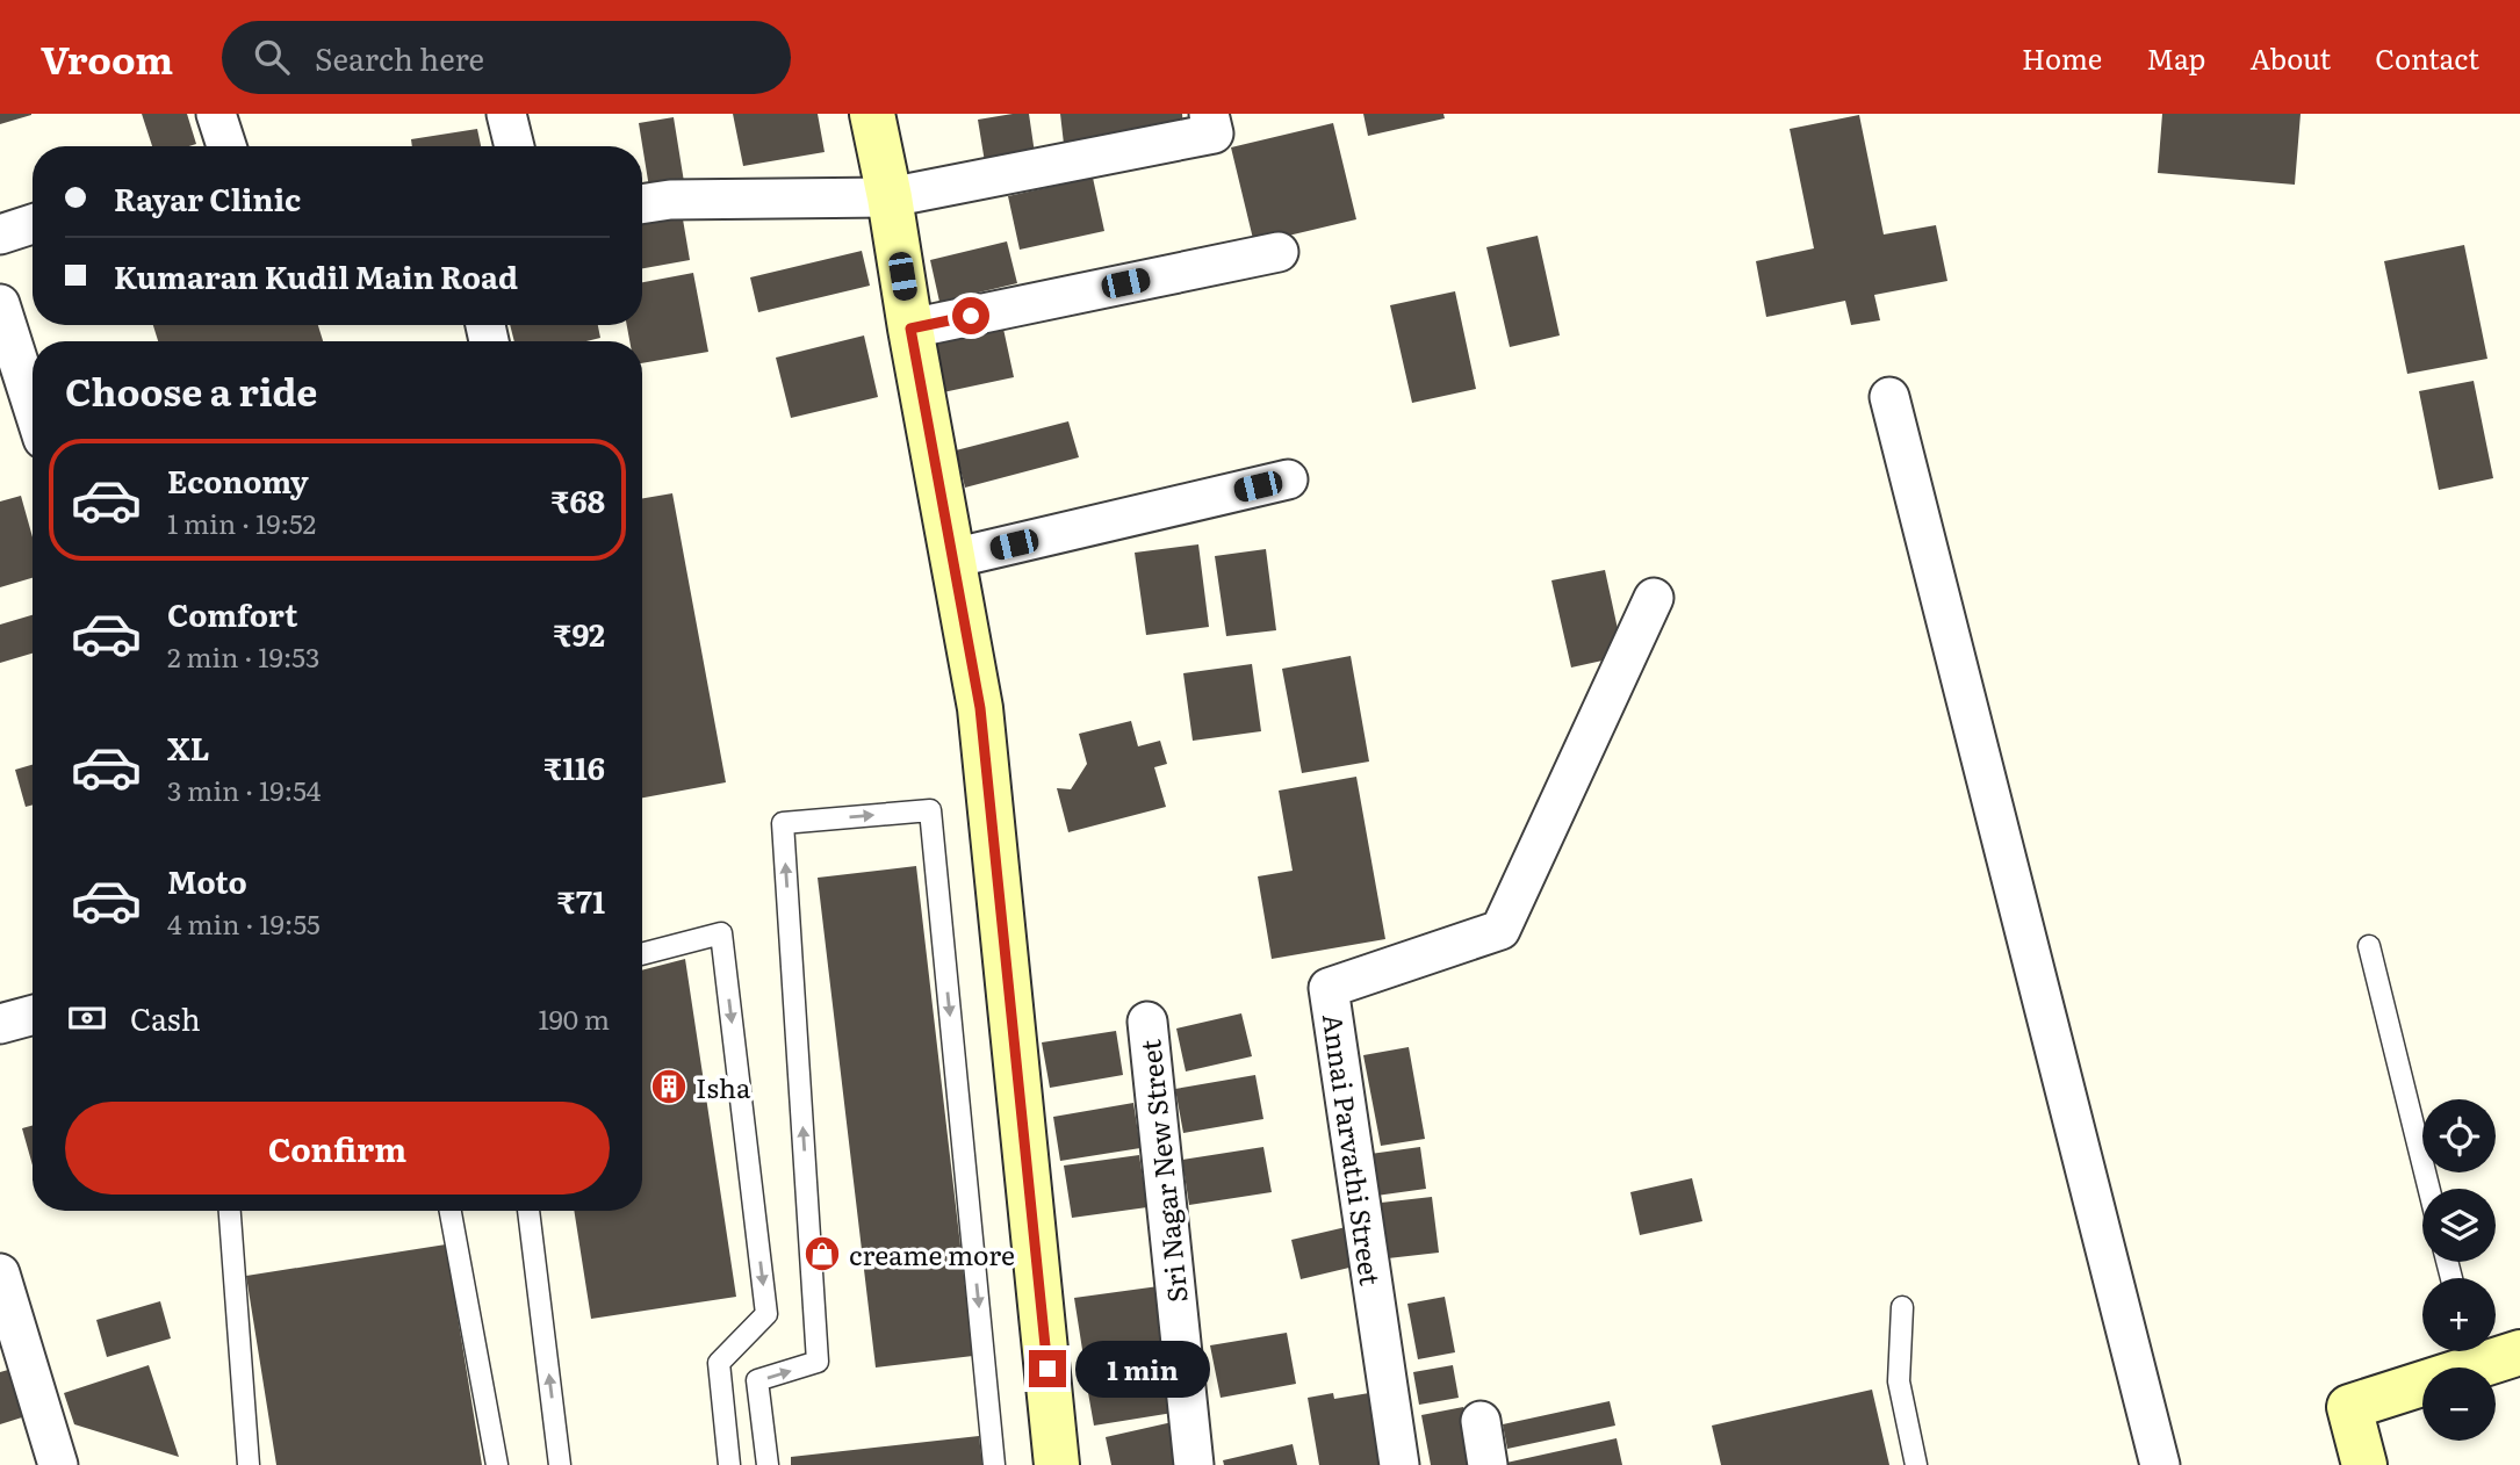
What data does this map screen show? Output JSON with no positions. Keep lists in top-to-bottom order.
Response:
{
  "streets": {
    "street": ["Annai Parvathi Street", "Sri Nagar New Street"]
  },
  "places": {
    "building": ["Isha"],
    "shop": ["creame more"]
  },
  "page": {
    "header": "Vroom",
    "search": "Search here",
    "nav": [
      "Home",
      "Map",
      "About",
      "Contact"
    ],
    "banner": ["Rayar Clinic", "Kumaran Kudil Main Road"],
    "heading": "Choose a ride",
    "list": [
      {
        "name": "Economy",
        "note": "1 min · 19:52",
        "value": "₹68"
      },
      {
        "name": "Comfort",
        "note": "2 min · 19:53",
        "value": "₹92"
      },
      {
        "name": "XL",
        "note": "3 min · 19:54",
        "value": "₹116"
      },
      {
        "name": "Moto",
        "note": "4 min · 19:55",
        "value": "₹71"
      }
    ],
    "pay": ["Cash", "190 m"],
    "buttons": "Confirm",
    "map_buttons": ["+", "−"],
    "bubble": "1 min"
  }
}
